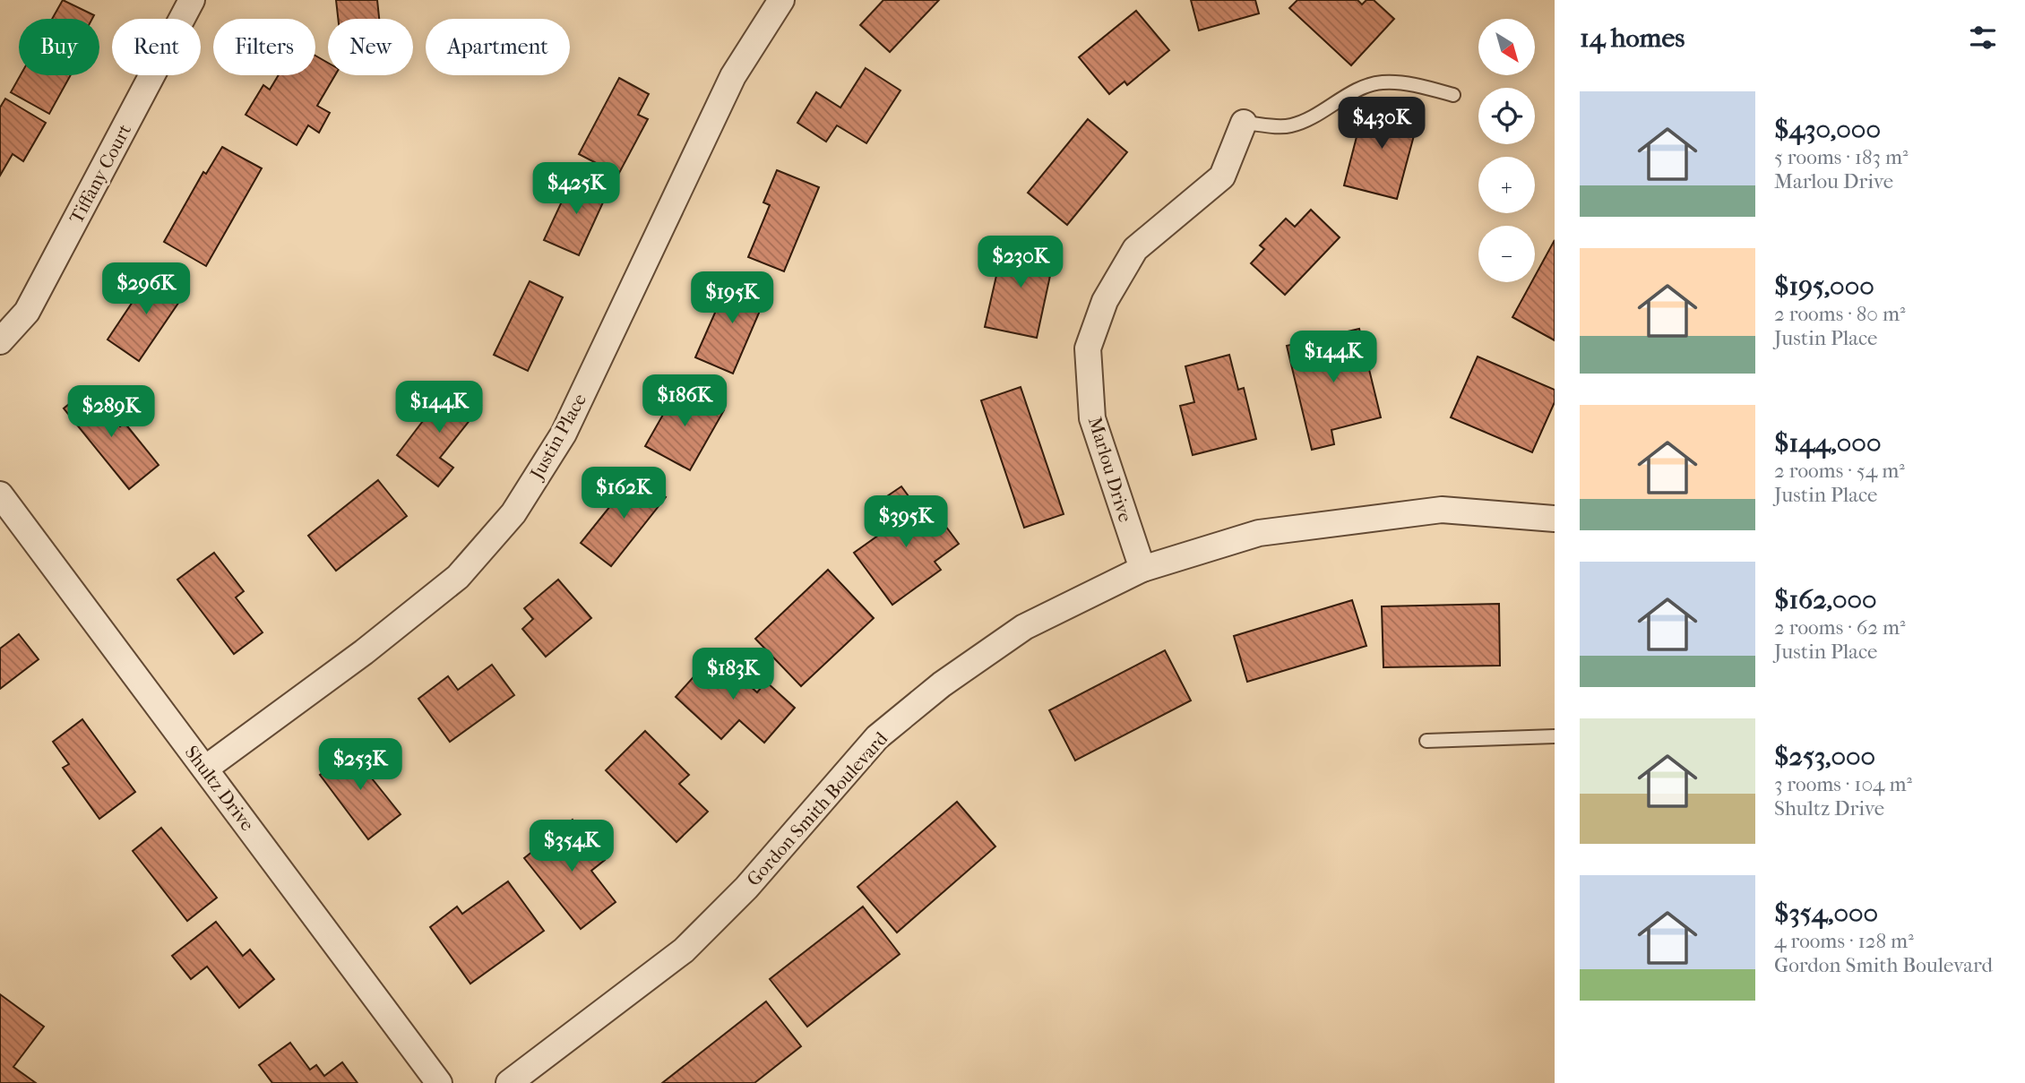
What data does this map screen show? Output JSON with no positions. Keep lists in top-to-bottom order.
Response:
{
  "streets": {
    "street": [
      "Tiffany Court",
      "Justin Place",
      "Marlou Drive",
      "Shultz Drive",
      "Gordon Smith Boulevard"
    ]
  },
  "crossings": [
    ["Justin Place", "Shultz Drive"],
    ["Marlou Drive", "Gordon Smith Boulevard"]
  ],
  "north": "bottom right",
  "page": {
    "heading": "14 homes",
    "map_buttons": ["+", "−"],
    "chip": [
      "Buy",
      "Rent",
      "Filters",
      "New",
      "Apartment"
    ],
    "list": [
      {
        "name": "$430,000",
        "note": "5 rooms · 183 m² · Marlou Drive"
      },
      {
        "name": "$195,000",
        "note": "2 rooms · 80 m² · Justin Place"
      },
      {
        "name": "$144,000",
        "note": "2 rooms · 54 m² · Justin Place"
      },
      {
        "name": "$162,000",
        "note": "2 rooms · 62 m² · Justin Place"
      },
      {
        "name": "$253,000",
        "note": "3 rooms · 104 m² · Shultz Drive"
      },
      {
        "name": "$354,000",
        "note": "4 rooms · 128 m² · Gordon Smith Boulevard"
      }
    ],
    "price": [
      "$430K",
      "$425K",
      "$230K",
      "$296K",
      "$195K",
      "$144K",
      "$186K",
      "$144K",
      "$289K",
      "$162K",
      "$395K",
      "$183K",
      "$253K",
      "$354K"
    ]
  }
}
